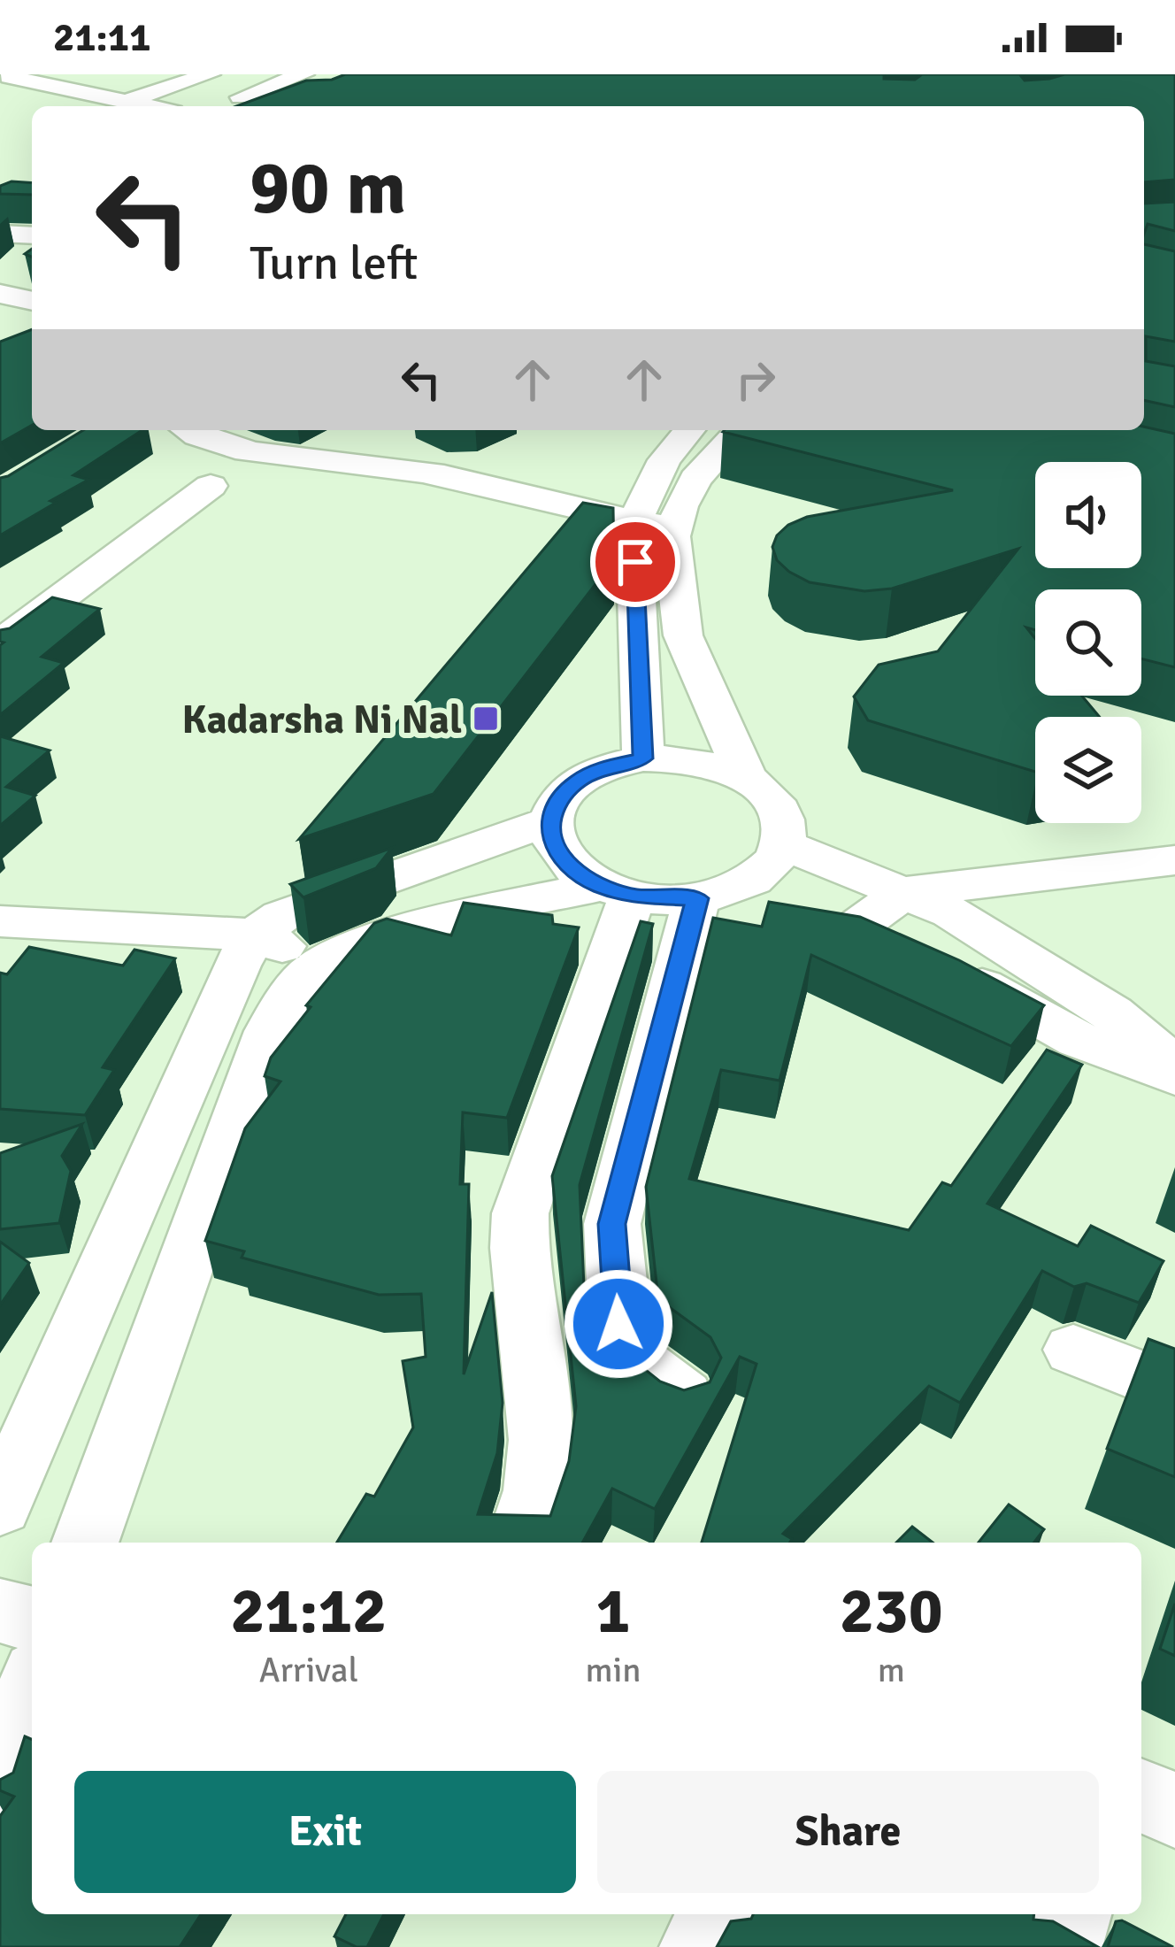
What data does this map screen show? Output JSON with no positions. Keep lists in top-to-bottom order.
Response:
{
  "places": {
    "transit": ["Kadarsha Ni Nal"]
  },
  "page": {
    "status": "21:11",
    "turn": ["90 m", "Turn left"],
    "eta": [
      "21:12",
      "Arrival",
      "1",
      "min",
      "230",
      "m"
    ],
    "buttons": ["Exit", "Share"]
  }
}
